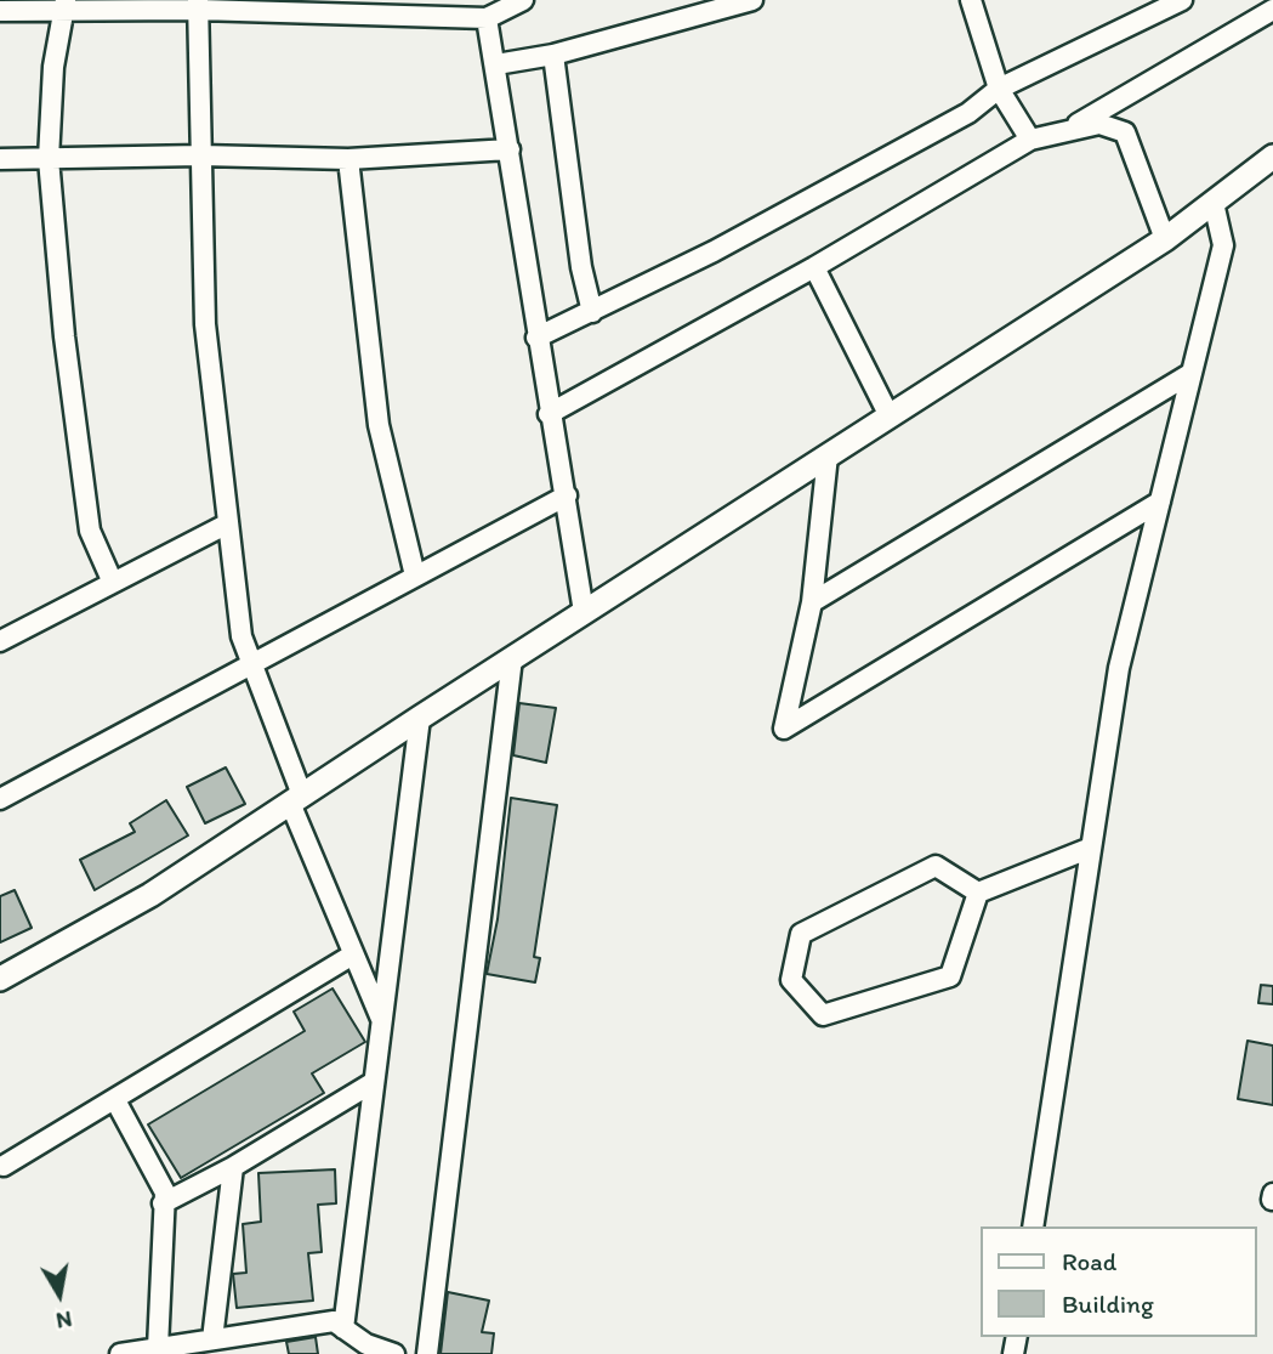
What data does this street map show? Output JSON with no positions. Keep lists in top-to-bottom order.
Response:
{
  "legend": ["Road", "Building"],
  "north": "bottom"
}
